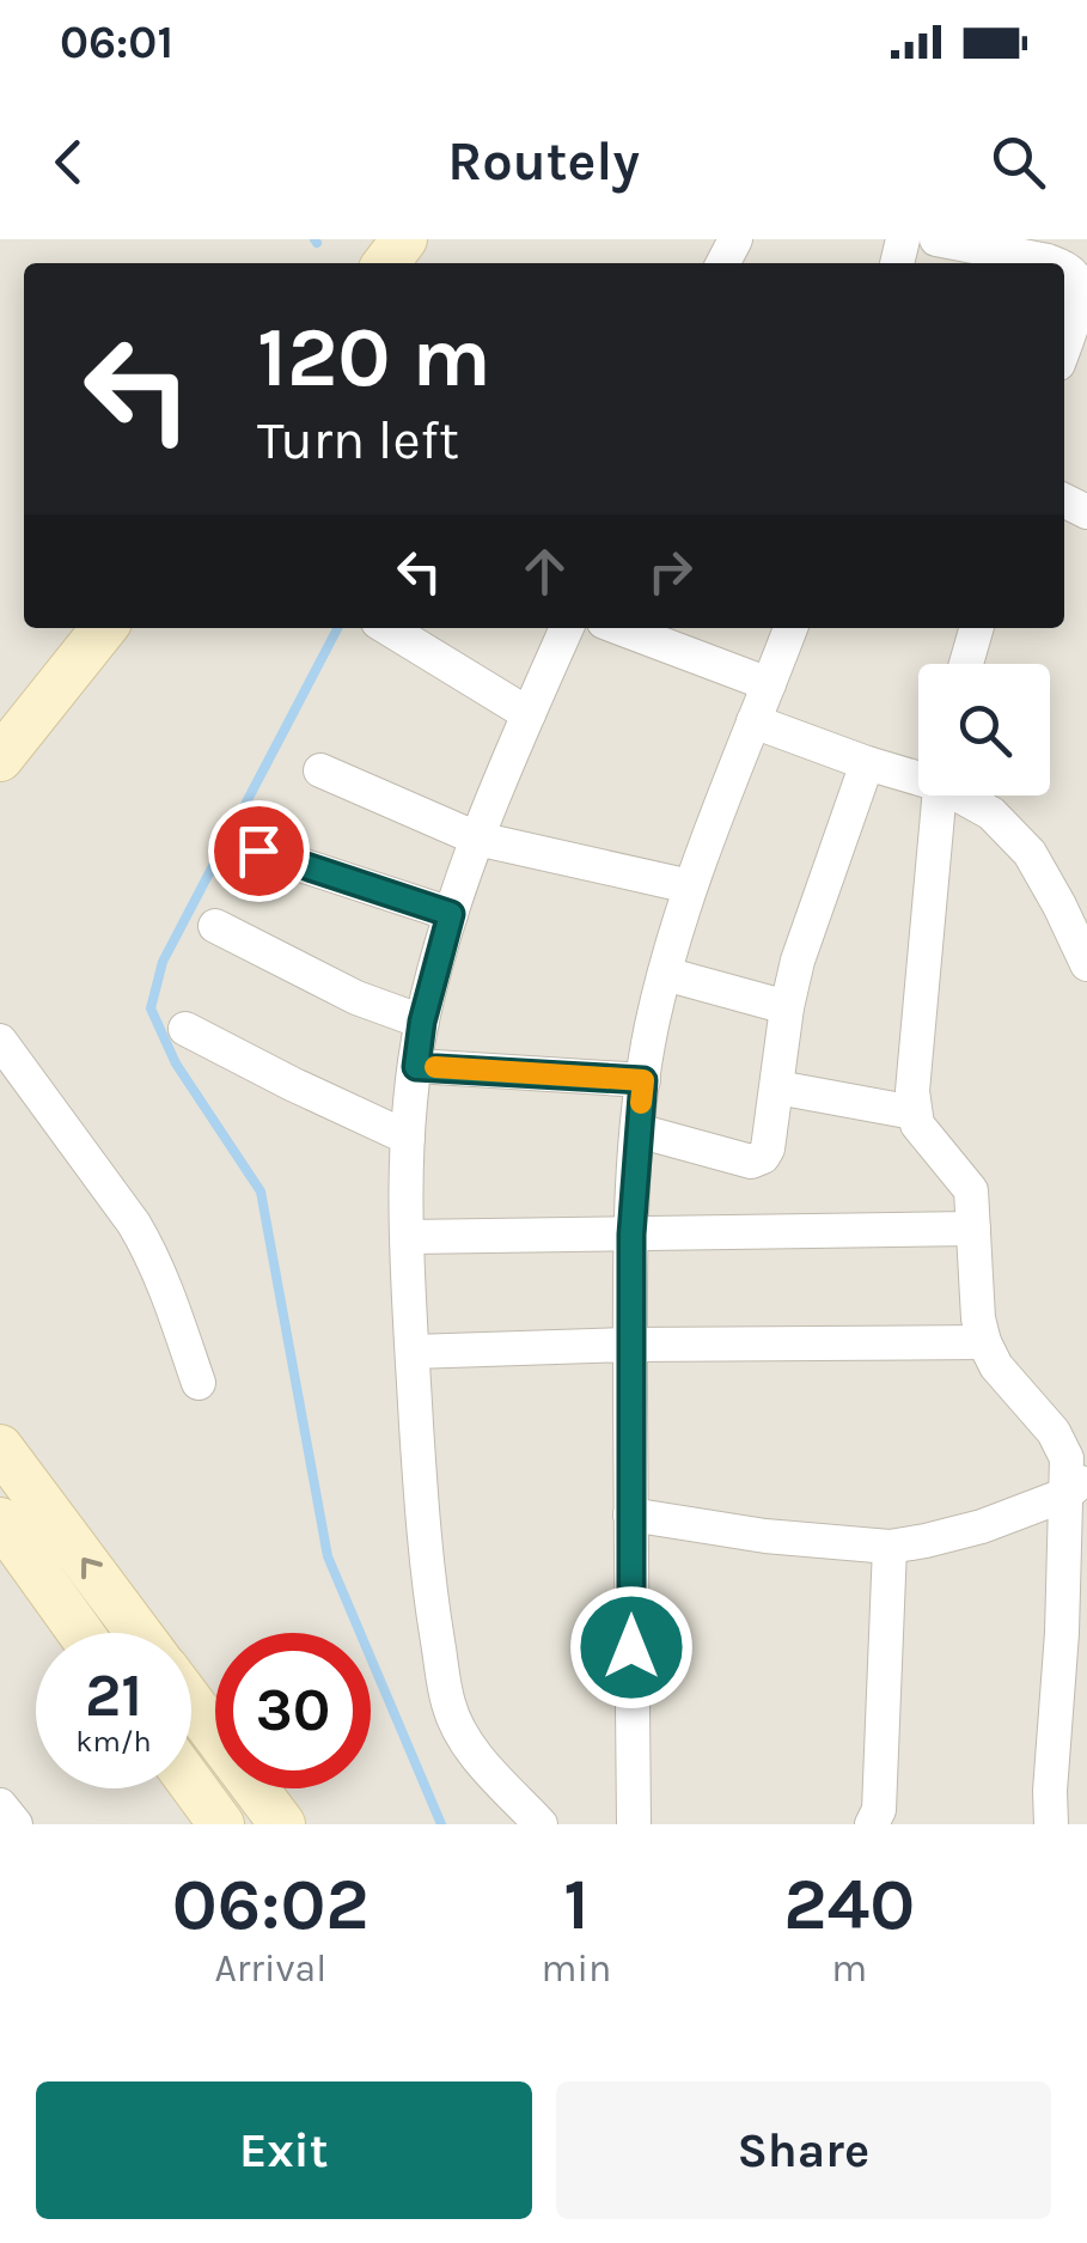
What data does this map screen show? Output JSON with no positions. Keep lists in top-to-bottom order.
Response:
{
  "page": {
    "status": "06:01",
    "header": "Routely",
    "turn": ["120 m", "Turn left"],
    "speed": "21 km/h",
    "limit": "30",
    "eta": [
      "06:02",
      "Arrival",
      "1",
      "min",
      "240",
      "m"
    ],
    "buttons": ["Exit", "Share"]
  }
}
